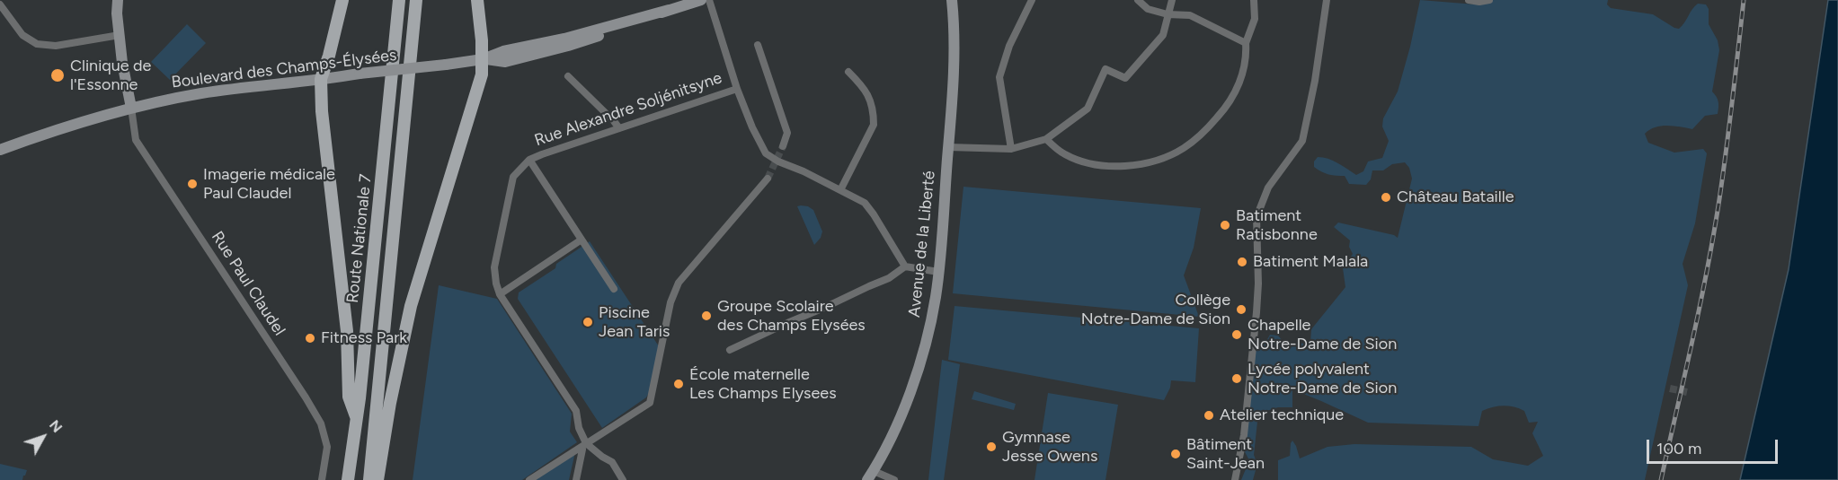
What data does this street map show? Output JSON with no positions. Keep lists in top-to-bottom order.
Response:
{
  "streets": {
    "main road": ["Route Nationale 7"],
    "street": [
      "Boulevard des Champs-Élysées",
      "Rue Alexandre Soljénitsyne",
      "Avenue de la Liberté",
      "Rue Paul Claudel"
    ]
  },
  "crossings": [
    ["Boulevard des Champs-Élysées", "Rue Paul Claudel"]
  ],
  "places": [
    "Clinique de l'Essonne",
    "Imagerie médicale Paul Claudel",
    "Château Bataille",
    "Batiment Ratisbonne",
    "Batiment Malala",
    "Collège Notre-Dame de Sion",
    "Groupe Scolaire des Champs Elysées",
    "Piscine Jean Taris",
    "Chapelle Notre-Dame de Sion",
    "Fitness Park",
    "Lycée polyvalent Notre-Dame de Sion",
    "École maternelle Les Champs Elysees",
    "Atelier technique",
    "Gymnase Jesse Owens",
    "Bâtiment Saint-Jean"
  ],
  "scale_bar": "100 m",
  "north": "top right"
}
